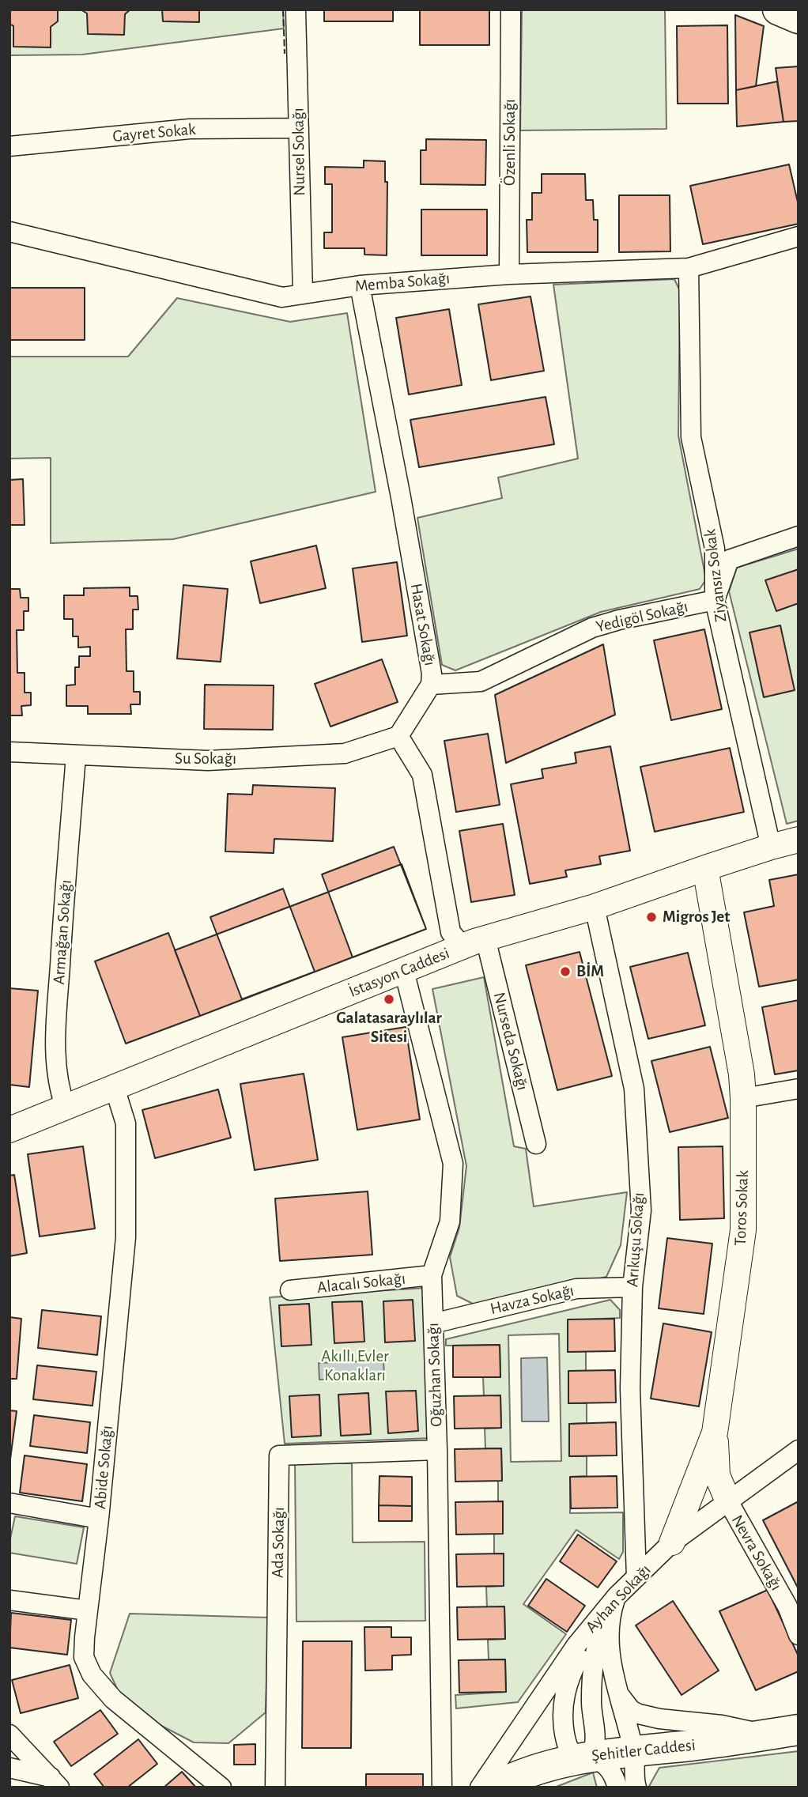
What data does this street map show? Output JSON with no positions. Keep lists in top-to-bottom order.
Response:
{
  "streets": {
    "main road": ["Şehitler Caddesi"],
    "street": [
      "Gayret Sokak",
      "Özenli Sokağı",
      "Nursel Sokağı",
      "Memba Sokağı",
      "Ziyansız Sokak",
      "Yedigöl Sokağı",
      "Hasat Sokağı",
      "Su Sokağı",
      "Armağan Sokağı",
      "İstasyon Caddesi",
      "Nurseda Sokağı",
      "Toros Sokak",
      "Arıkuşu Sokağı",
      "Alacalı Sokağı",
      "Havza Sokağı",
      "Oğuzhan Sokağı",
      "Abide Sokağı",
      "Ada Sokağı",
      "Nevra Sokağı",
      "Ayhan Sokağı"
    ]
  },
  "crossings": [
    ["Gayret Sokak", "Nursel Sokağı"],
    ["Özenli Sokağı", "Memba Sokağı"],
    ["Nursel Sokağı", "Memba Sokağı"],
    ["Memba Sokağı", "Ziyansız Sokak"],
    ["Memba Sokağı", "Hasat Sokağı"],
    ["Ziyansız Sokak", "Yedigöl Sokağı"],
    ["Ziyansız Sokak", "İstasyon Caddesi"],
    ["Yedigöl Sokağı", "Hasat Sokağı"],
    ["Hasat Sokağı", "Su Sokağı"],
    ["Su Sokağı", "Armağan Sokağı"],
    ["Armağan Sokağı", "İstasyon Caddesi"],
    ["İstasyon Caddesi", "Nurseda Sokağı"],
    ["İstasyon Caddesi", "Toros Sokak"],
    ["İstasyon Caddesi", "Arıkuşu Sokağı"],
    ["İstasyon Caddesi", "Oğuzhan Sokağı"],
    ["İstasyon Caddesi", "Abide Sokağı"],
    ["Toros Sokak", "Ayhan Sokağı"],
    ["Arıkuşu Sokağı", "Havza Sokağı"],
    ["Arıkuşu Sokağı", "Ayhan Sokağı"],
    ["Alacalı Sokağı", "Oğuzhan Sokağı"],
    ["Havza Sokağı", "Oğuzhan Sokağı"],
    ["Oğuzhan Sokağı", "Ada Sokağı"],
    ["Nevra Sokağı", "Ayhan Sokağı"]
  ],
  "parks": ["Akıllı Evler Konakları"],
  "places": ["Migros Jet", "BİM", "Galatasaraylılar Sitesi"]
}
